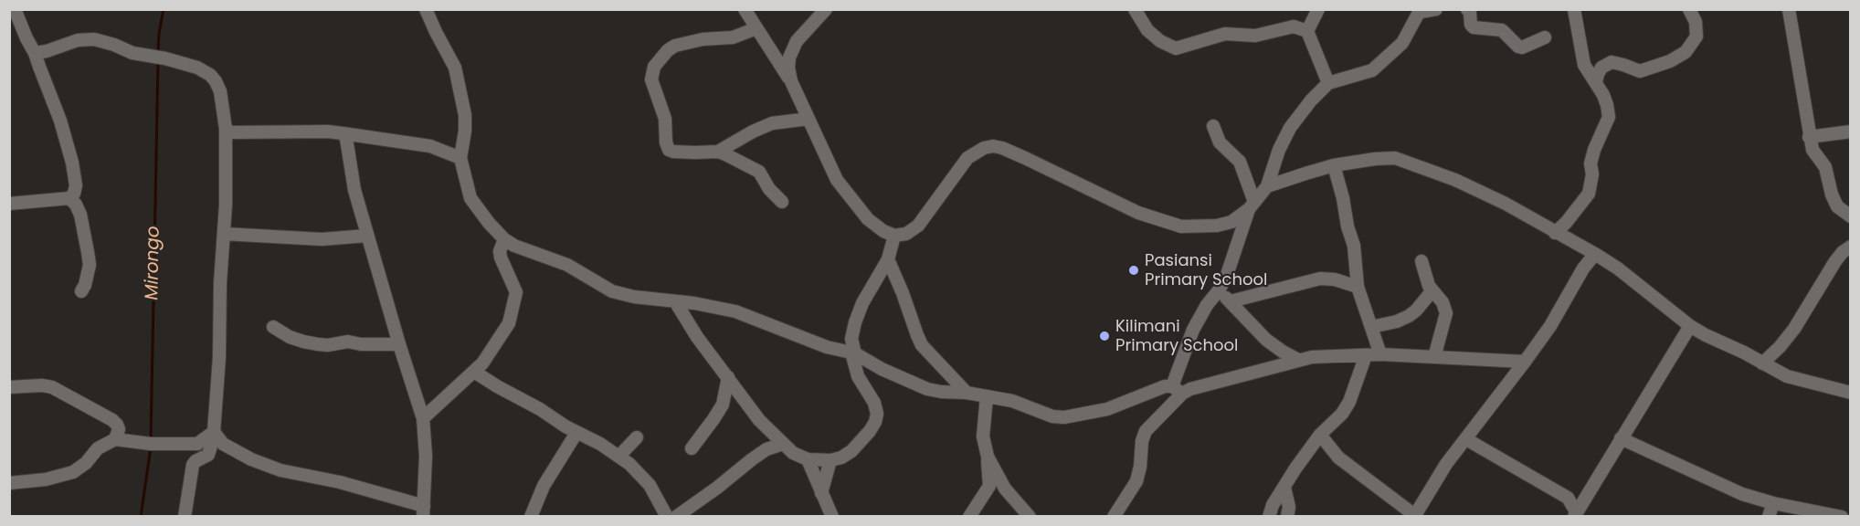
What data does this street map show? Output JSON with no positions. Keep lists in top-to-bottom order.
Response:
{
  "water": ["Mirongo"],
  "places": ["Pasiansi Primary School", "Kilimani Primary School"]
}
